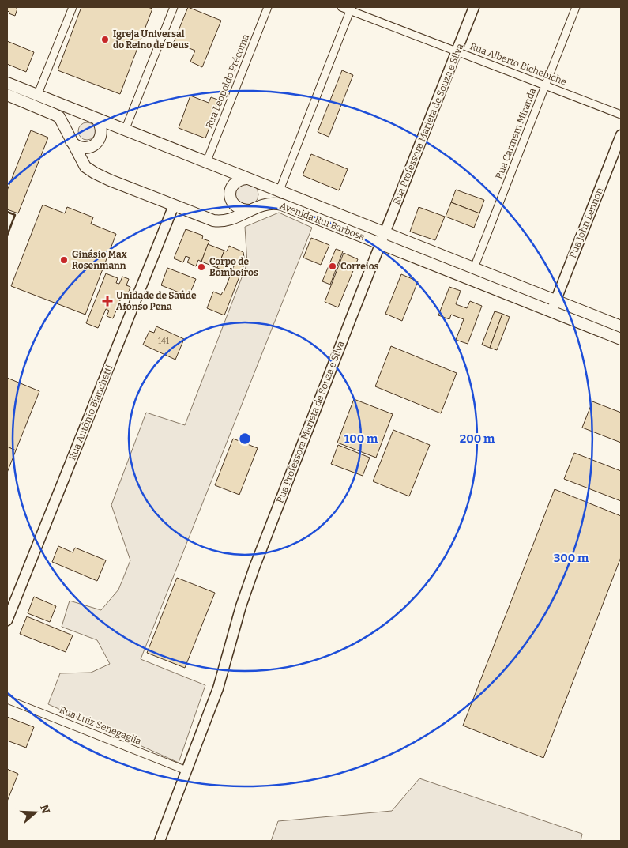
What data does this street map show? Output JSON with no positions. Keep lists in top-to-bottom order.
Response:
{
  "streets": {
    "main road": ["Avenida Rui Barbosa"],
    "street": [
      "Rua Alberto Bichebiche",
      "Rua Leopoldo Précoma",
      "Rua Professora Marieta de Souza e Silva",
      "Rua Carmem Miranda",
      "Rua John Lennon",
      "Rua Antônio Bianchetti",
      "Rua Luiz Senegaglia"
    ]
  },
  "crossings": [
    ["Rua Alberto Bichebiche", "Rua Professora Marieta de Souza e Silva"],
    ["Rua Alberto Bichebiche", "Rua Carmem Miranda"],
    ["Rua Leopoldo Précoma", "Avenida Rui Barbosa"],
    ["Rua Professora Marieta de Souza e Silva", "Avenida Rui Barbosa"],
    ["Rua Professora Marieta de Souza e Silva", "Rua Luiz Senegaglia"],
    ["Rua Carmem Miranda", "Avenida Rui Barbosa"],
    ["Avenida Rui Barbosa", "Rua John Lennon"],
    ["Avenida Rui Barbosa", "Rua Antônio Bianchetti"]
  ],
  "places": {
    "other": [
      "Igreja Universal do Reino de Deus",
      "Ginásio Max Rosenmann",
      "Correios",
      "Corpo de Bombeiros"
    ],
    "health": ["Unidade de Saúde Afonso Pena"]
  },
  "house_numbers": ["141"],
  "north": "right",
  "rings": ["100 m", "200 m", "300 m"]
}
